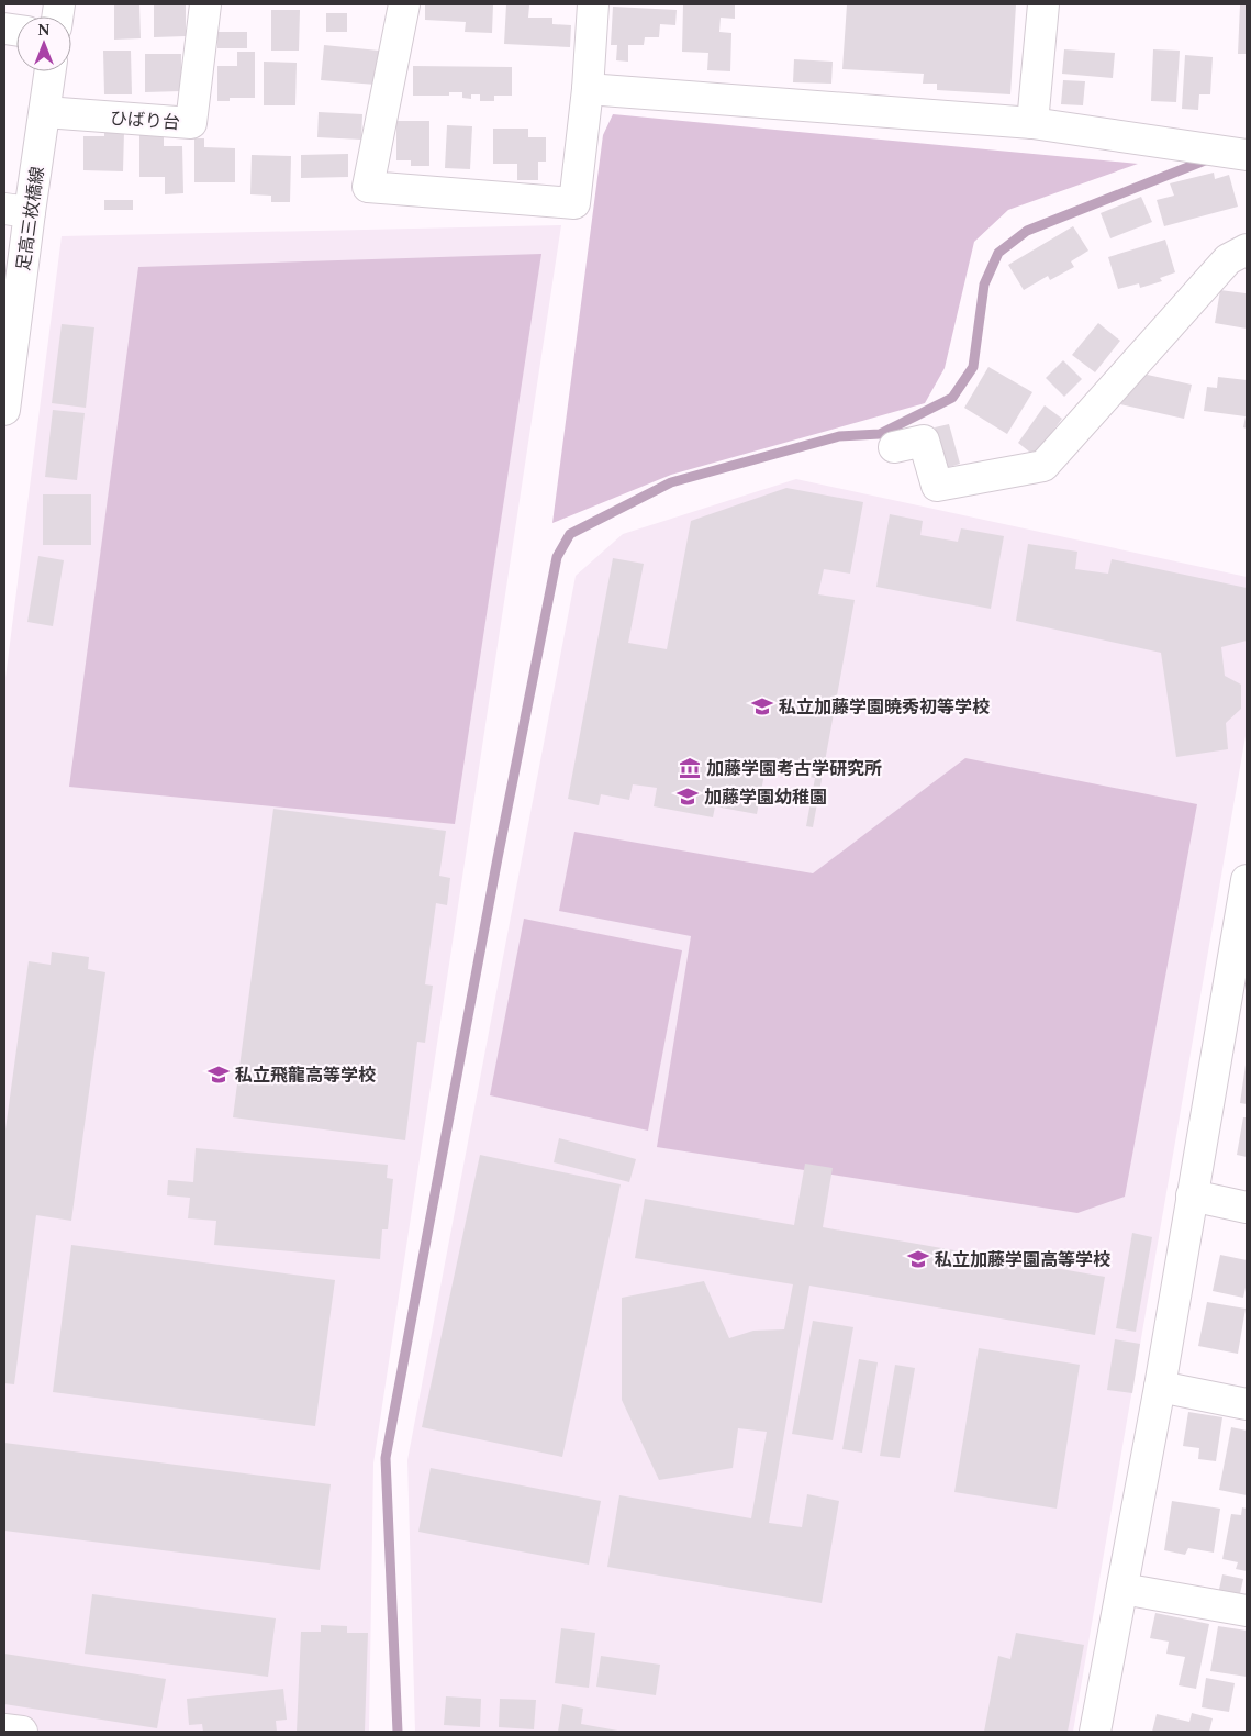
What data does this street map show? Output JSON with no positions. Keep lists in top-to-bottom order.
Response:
{
  "streets": {
    "street": ["ひばり台", "足高三枚橋線"]
  },
  "crossings": [
    ["ひばり台", "足高三枚橋線"]
  ],
  "places": {
    "school or university": [
      "私立加藤学園暁秀初等学校",
      "加藤学園幼稚園",
      "私立飛龍高等学校",
      "私立加藤学園高等学校"
    ],
    "museum": ["加藤学園考古学研究所"]
  },
  "north": "top"
}
